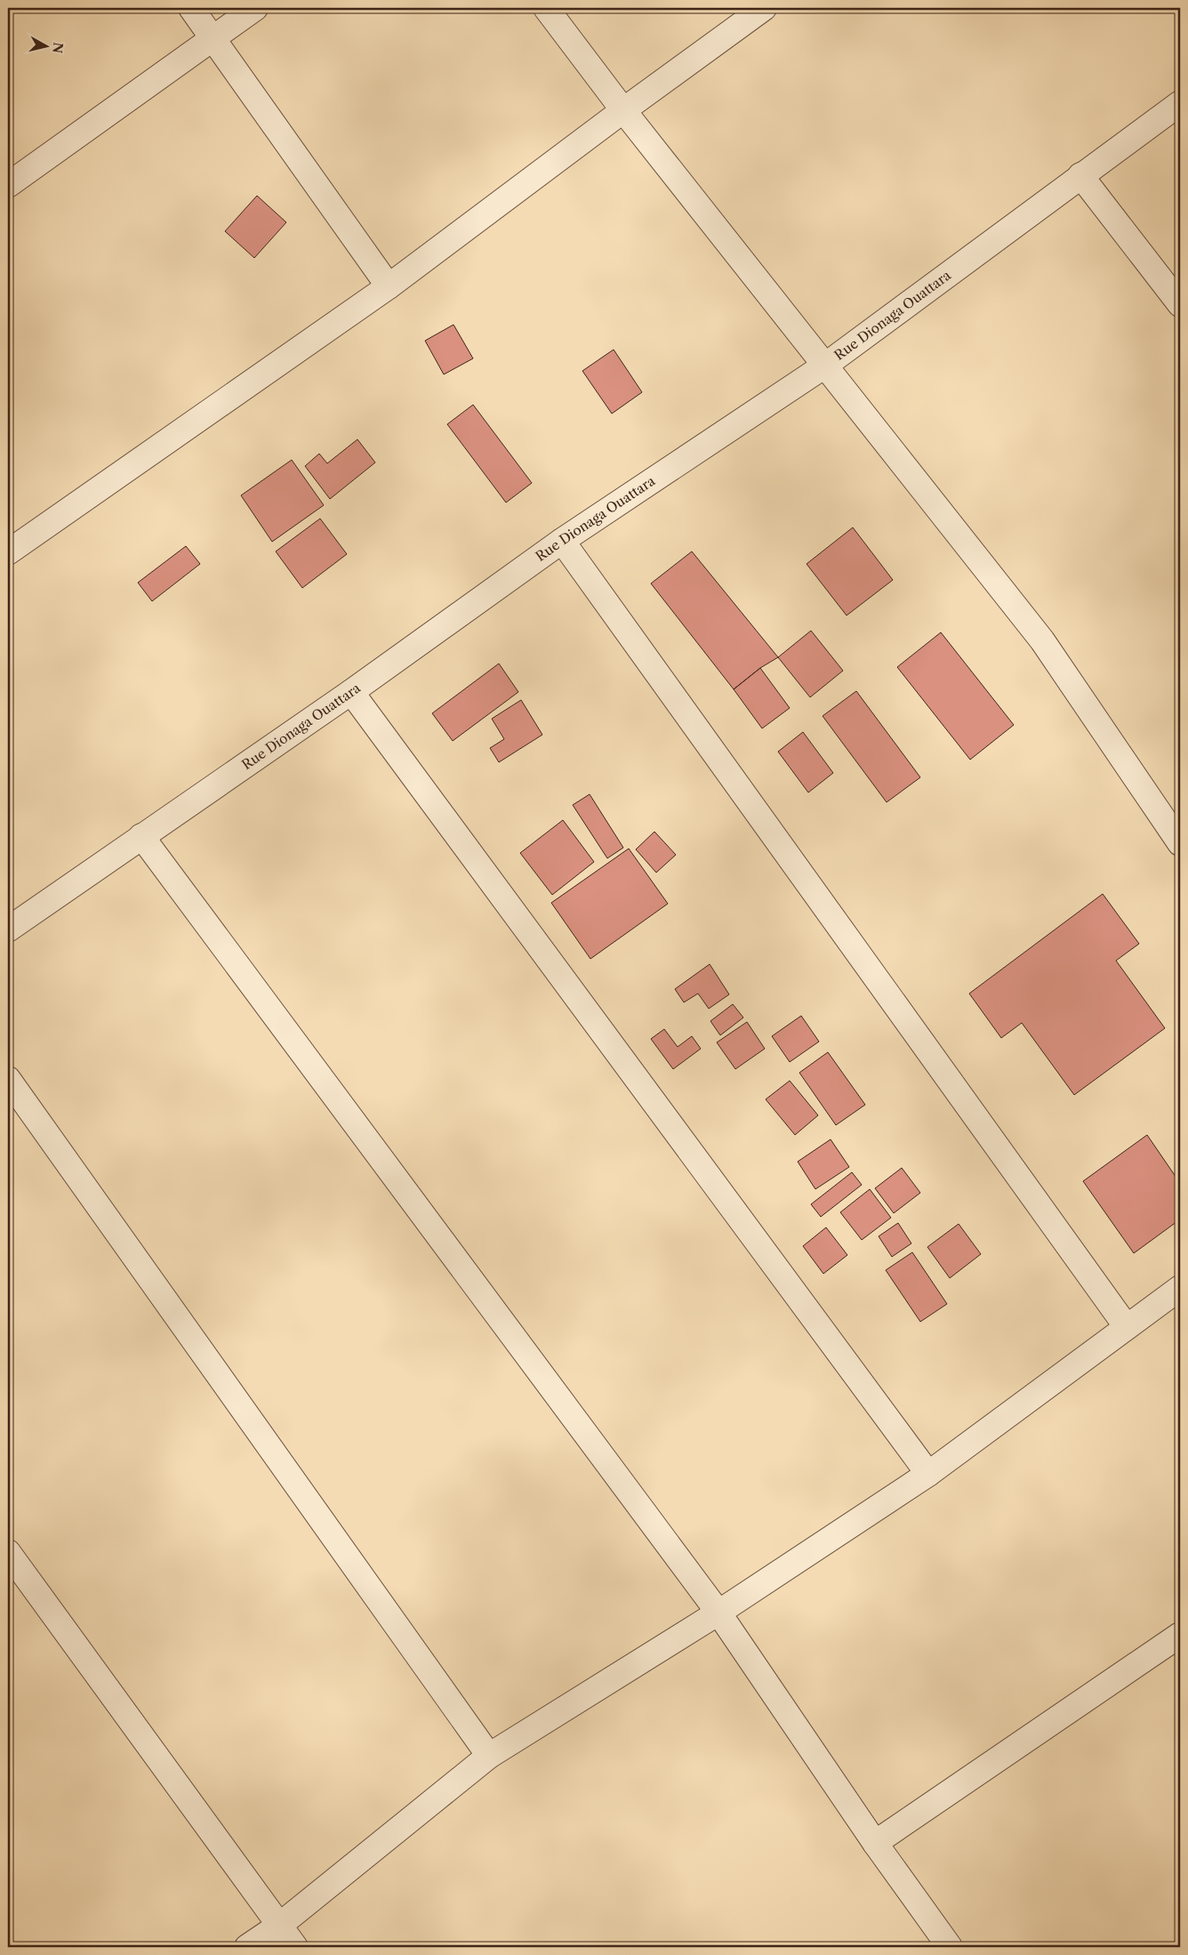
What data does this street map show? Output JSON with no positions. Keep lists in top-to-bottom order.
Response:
{
  "streets": {
    "street": ["Rue Dionaga Ouattara"]
  },
  "north": "right"
}
